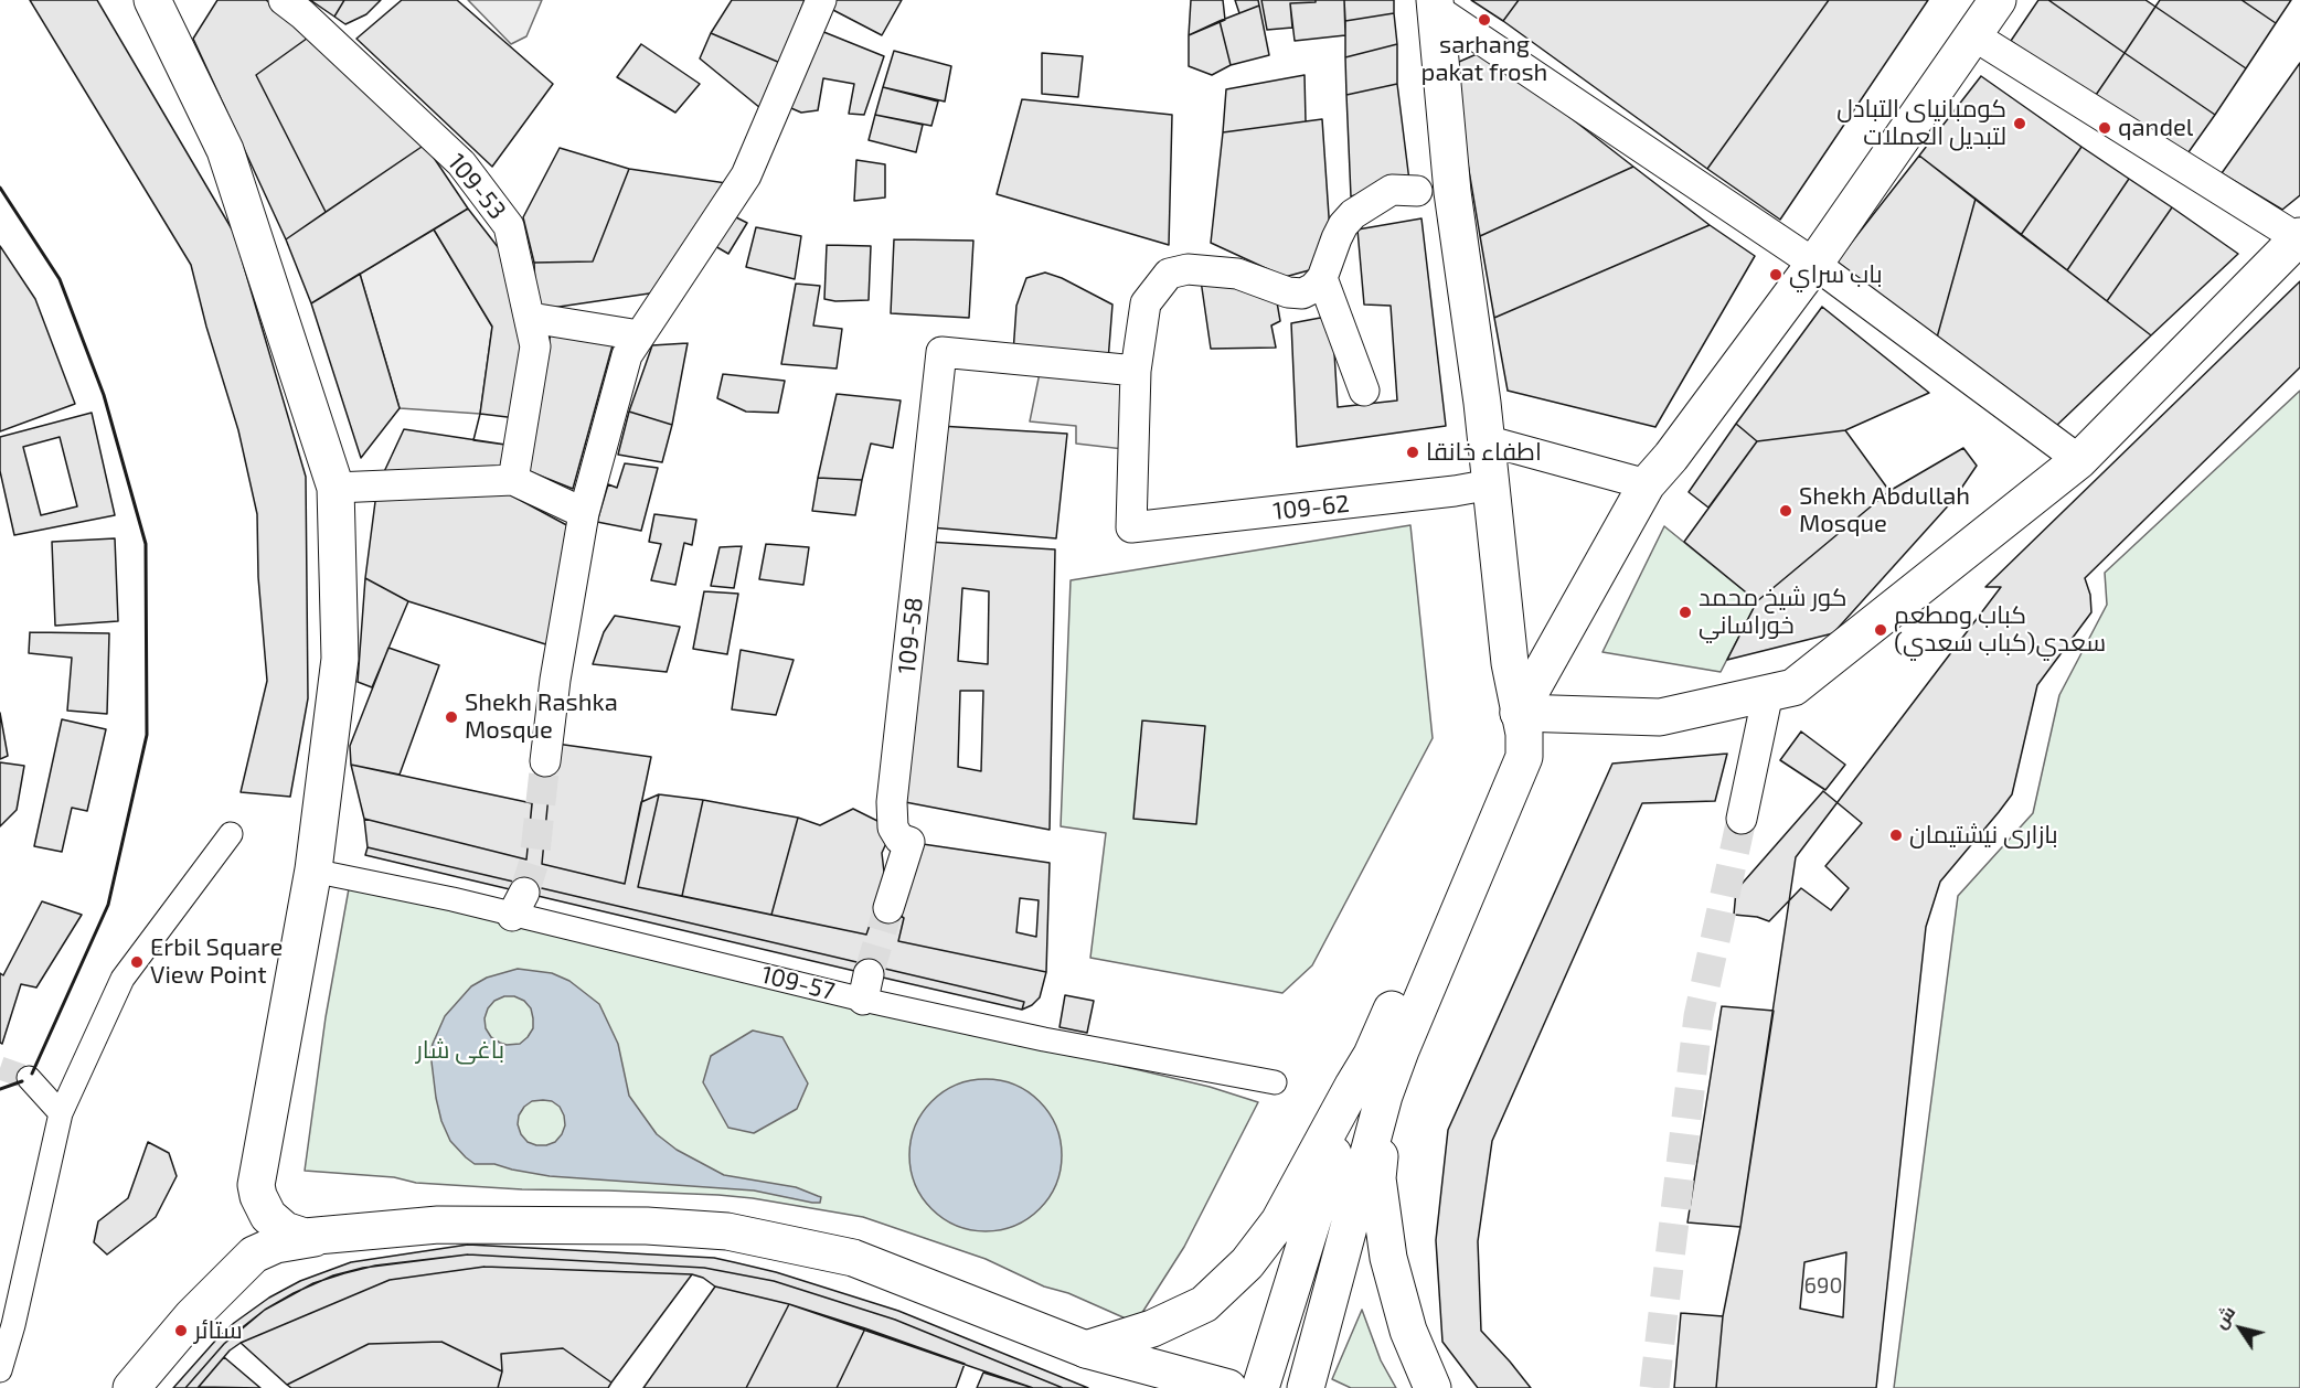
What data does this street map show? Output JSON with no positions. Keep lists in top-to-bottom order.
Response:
{
  "streets": {
    "street": [
      "109-53",
      "109-62",
      "109-58",
      "109-57"
    ]
  },
  "crossings": [
    ["109-62", "109-58"]
  ],
  "parks": ["باغی شار"],
  "places": [
    "sarhang pakat frosh",
    "كومبانياى التبادل لتبديل العملات",
    "qandel",
    "باب سراي",
    "اطفاء خانقا",
    "Shekh Abdullah Mosque",
    "كور شيخ محمد خوراساني",
    "كباب ومطعم سعدي(كباب سعدي)",
    "Shekh Rashka Mosque",
    "بازاری نیشتیمان",
    "Erbil Square View Point",
    "ستائر"
  ],
  "house_numbers": ["690"],
  "north": "top left"
}
